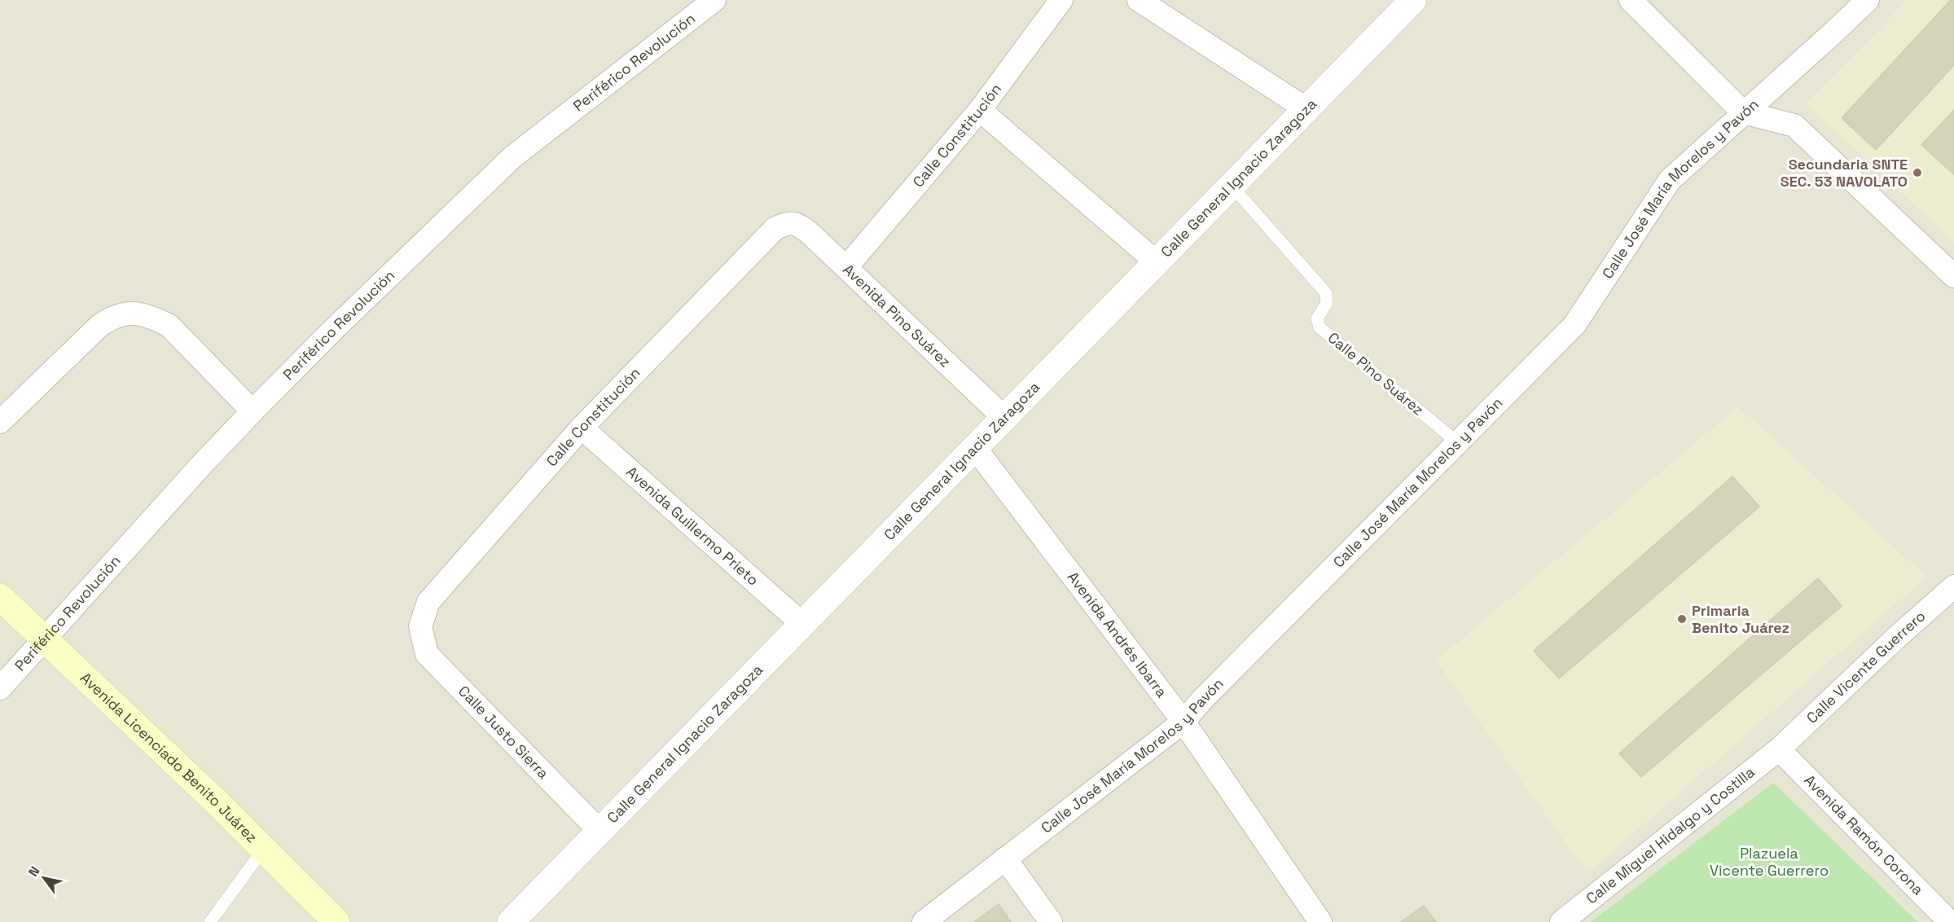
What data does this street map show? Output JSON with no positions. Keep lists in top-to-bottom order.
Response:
{
  "streets": {
    "main road": ["Avenida Licenciado Benito Juárez"],
    "street": [
      "Periférico Revolución",
      "Calle Constitución",
      "Calle General Ignacio Zaragoza",
      "Calle José María Morelos y Pavón",
      "Avenida Pino Suárez",
      "Avenida Guillermo Prieto",
      "Avenida Andrés Ibarra",
      "Calle Vicente Guerrero",
      "Calle Justo Sierra",
      "Calle Miguel Hidalgo y Costilla",
      "Avenida Ramón Corona"
    ],
    "lane": ["Calle Pino Suárez"]
  },
  "crossings": [
    ["Periférico Revolución", "Avenida Licenciado Benito Juárez"],
    ["Calle Constitución", "Avenida Pino Suárez"],
    ["Calle Constitución", "Avenida Guillermo Prieto"],
    ["Calle Constitución", "Calle Justo Sierra"],
    ["Calle General Ignacio Zaragoza", "Avenida Pino Suárez"],
    ["Calle General Ignacio Zaragoza", "Calle Pino Suárez"],
    ["Calle General Ignacio Zaragoza", "Avenida Guillermo Prieto"],
    ["Calle General Ignacio Zaragoza", "Avenida Andrés Ibarra"],
    ["Calle General Ignacio Zaragoza", "Calle Justo Sierra"],
    ["Calle José María Morelos y Pavón", "Calle Pino Suárez"],
    ["Calle José María Morelos y Pavón", "Avenida Andrés Ibarra"],
    ["Calle Vicente Guerrero", "Calle Miguel Hidalgo y Costilla"],
    ["Calle Vicente Guerrero", "Avenida Ramón Corona"],
    ["Calle Miguel Hidalgo y Costilla", "Avenida Ramón Corona"]
  ],
  "parks": ["Plazuela Vicente Guerrero"],
  "places": ["Secundaria SNTE SEC. 53 NAVOLATO", "Primaria Benito Juárez"],
  "north": "top left"
}
